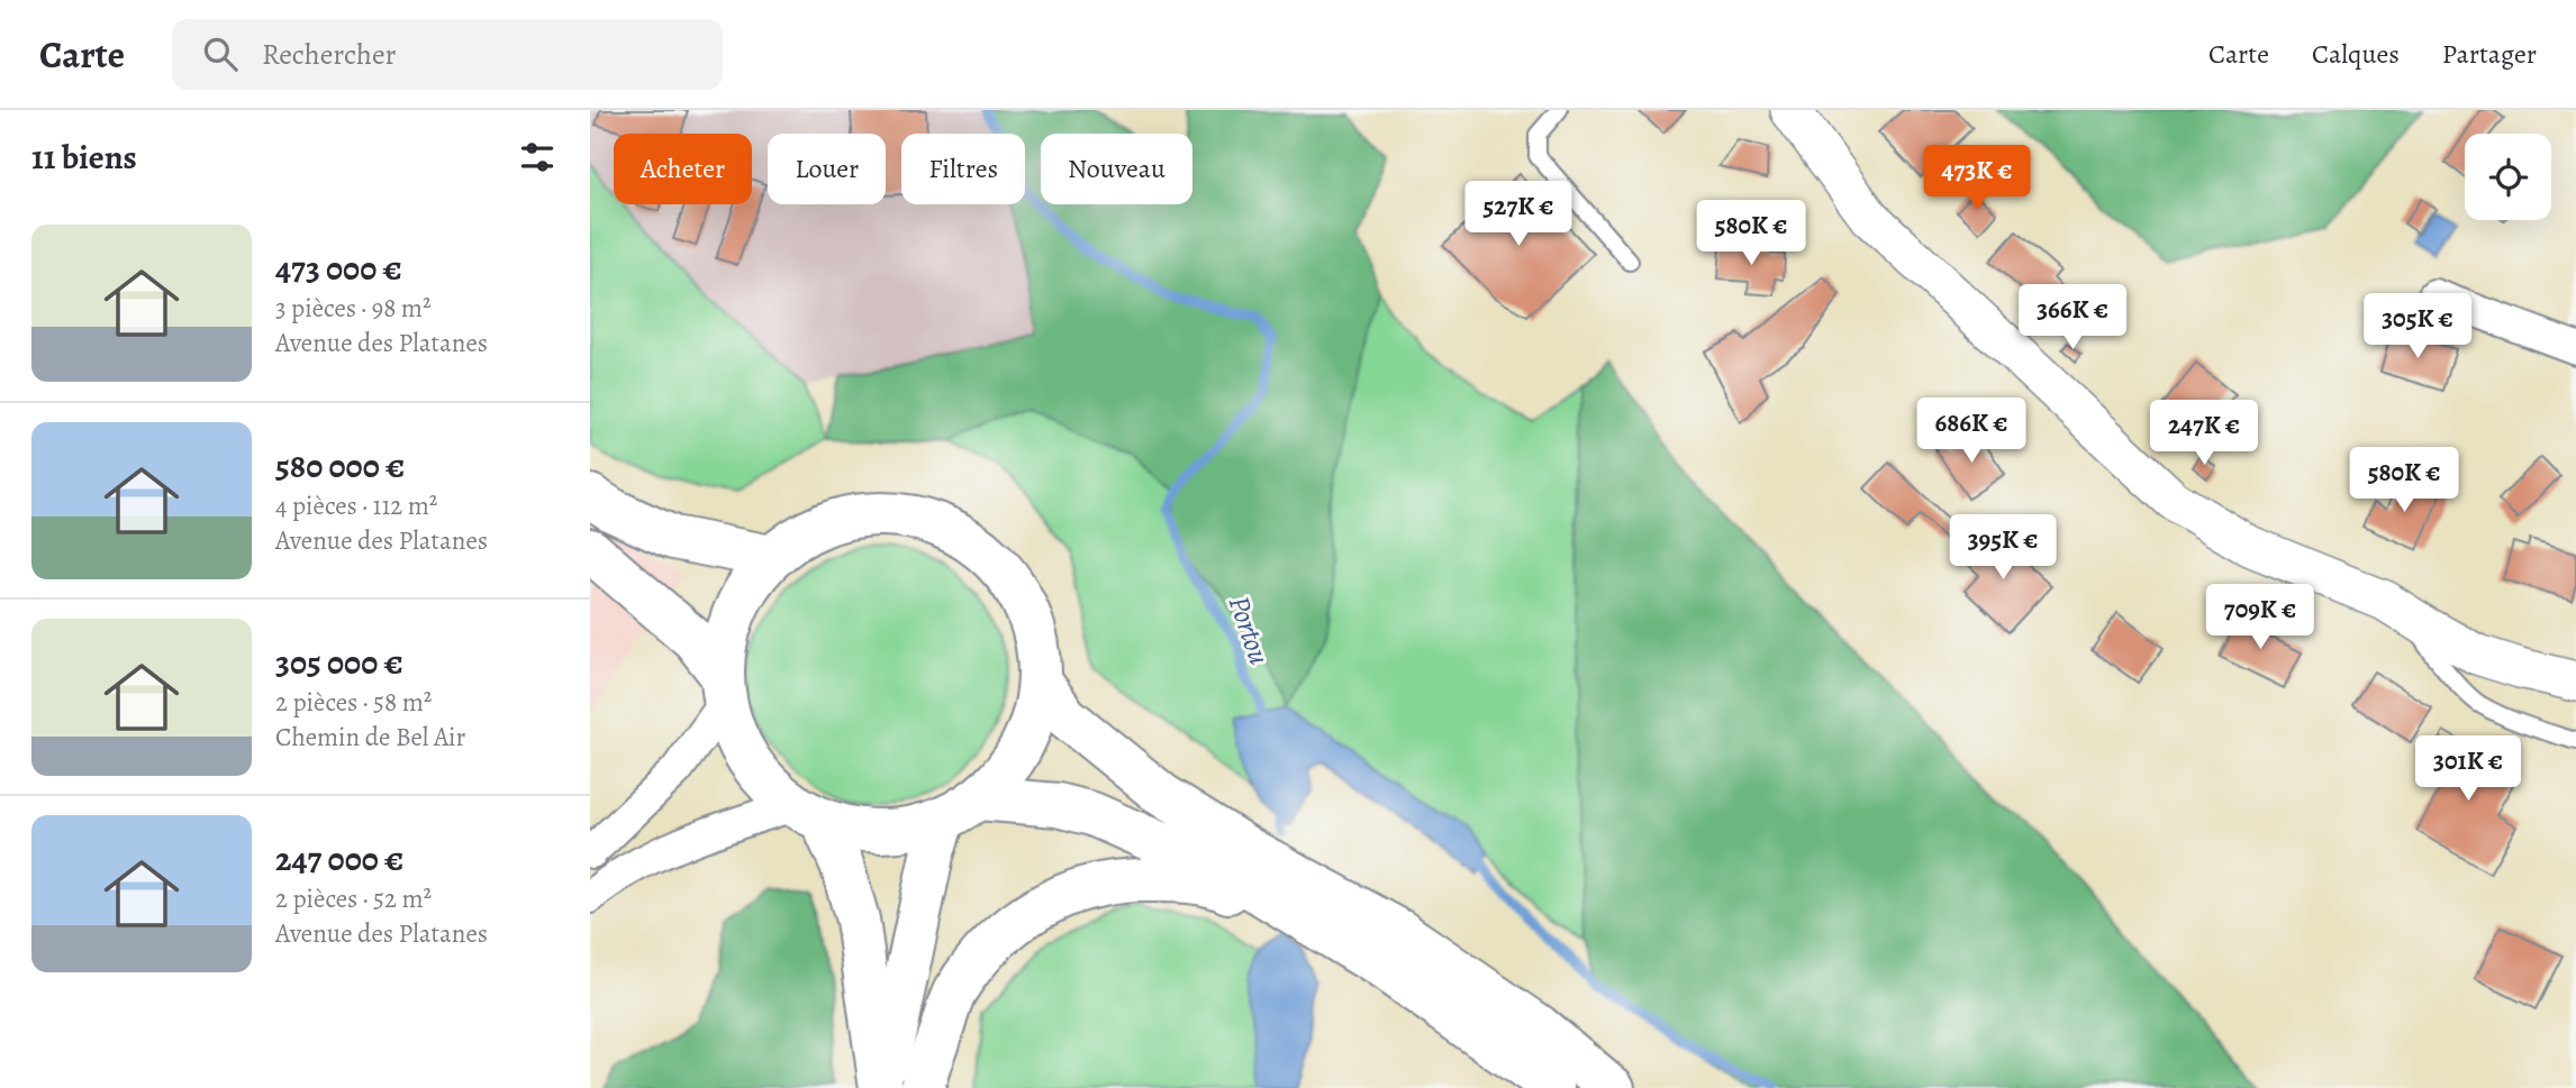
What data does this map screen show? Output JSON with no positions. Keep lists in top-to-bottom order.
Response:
{
  "water": ["Portou"],
  "page": {
    "header": "Carte",
    "search": "Rechercher",
    "nav": ["Carte", "Calques", "Partager"],
    "heading": "11 biens",
    "chip": [
      "Acheter",
      "Louer",
      "Filtres",
      "Nouveau"
    ],
    "price": [
      "473K €",
      "527K €",
      "580K €",
      "366K €",
      "305K €",
      "686K €",
      "247K €",
      "580K €",
      "395K €",
      "709K €",
      "301K €"
    ],
    "list": [
      {
        "name": "473 000 €",
        "note": "3 pièces · 98 m² · Avenue des Platanes"
      },
      {
        "name": "580 000 €",
        "note": "4 pièces · 112 m² · Avenue des Platanes"
      },
      {
        "name": "305 000 €",
        "note": "2 pièces · 58 m² · Chemin de Bel Air"
      },
      {
        "name": "247 000 €",
        "note": "2 pièces · 52 m² · Avenue des Platanes"
      }
    ]
  }
}
